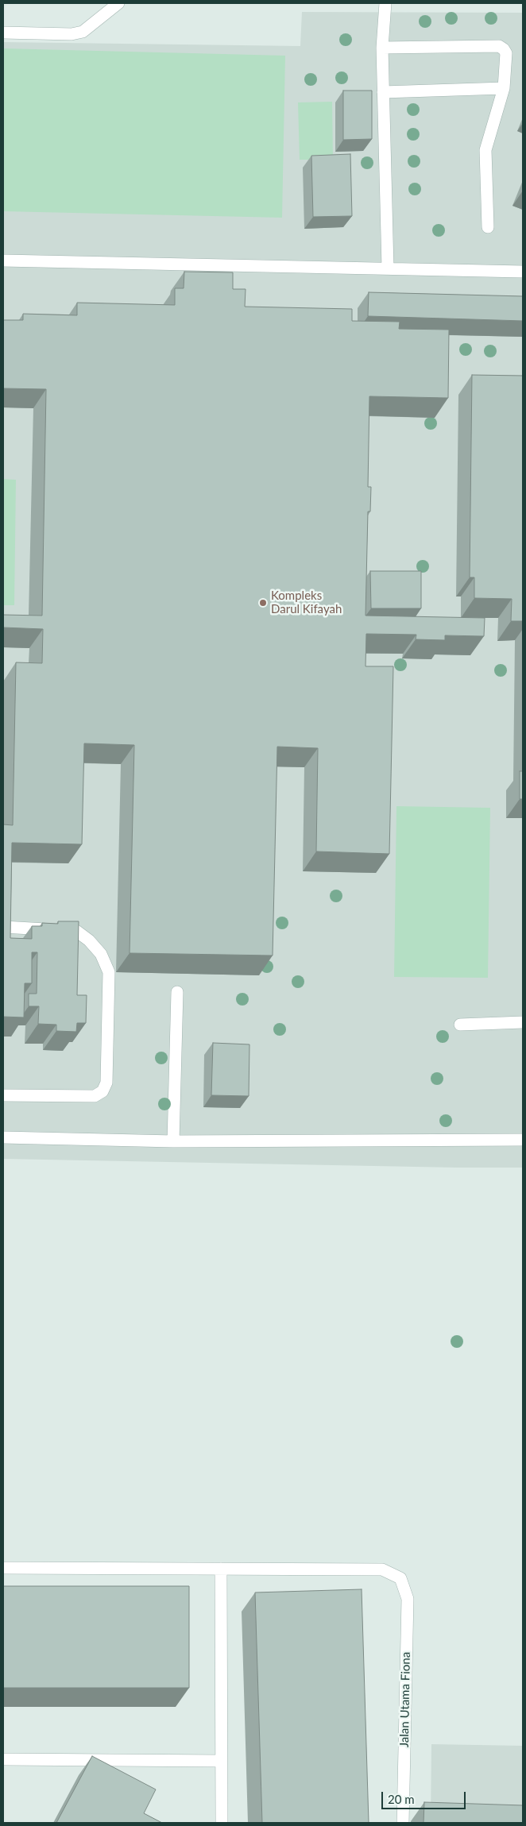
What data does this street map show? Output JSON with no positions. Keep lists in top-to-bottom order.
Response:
{
  "streets": {
    "lane": ["Jalan Utama Fiona"]
  },
  "places": ["Kompleks Darul Kifayah"],
  "scale_bar": "20 m"
}
